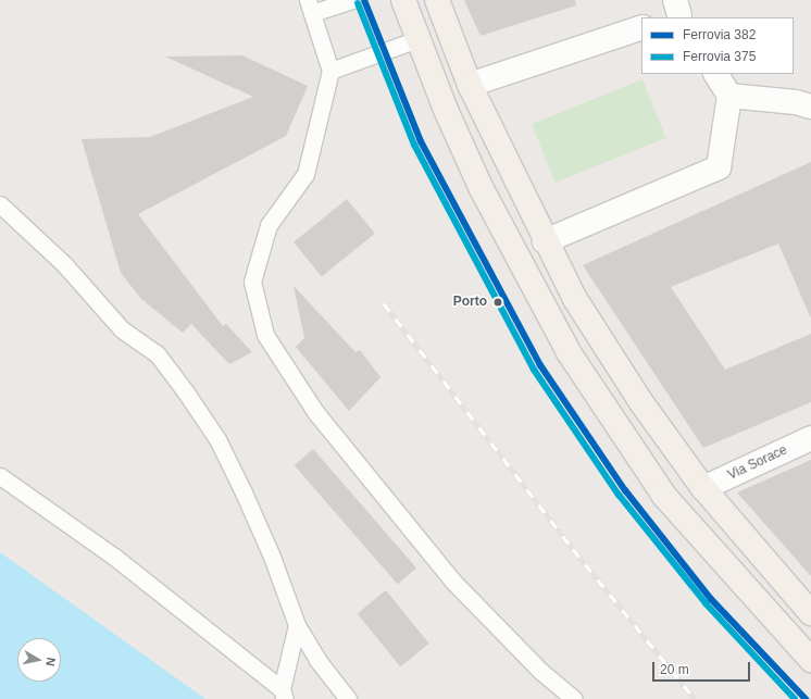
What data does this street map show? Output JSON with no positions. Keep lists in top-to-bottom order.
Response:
{
  "streets": {
    "street": ["Via Sorace"]
  },
  "places": ["Porto"],
  "lines": ["rail line 382", "rail line 375"],
  "legend": ["Ferrovia 382", "Ferrovia 375"],
  "scale_bar": "20 m",
  "north": "right"
}
